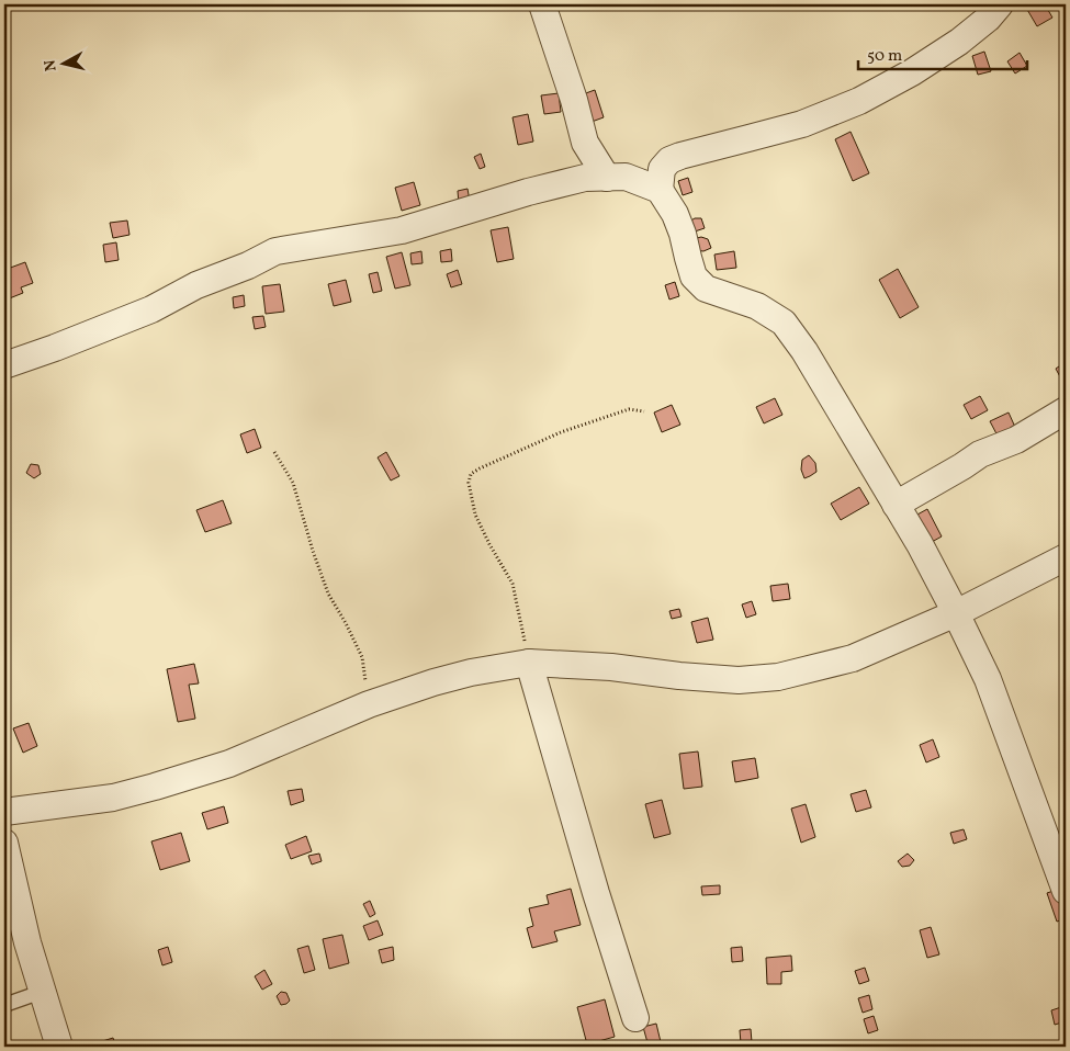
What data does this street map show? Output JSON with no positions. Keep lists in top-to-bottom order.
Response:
{
  "scale_bar": "50 m",
  "north": "left"
}
